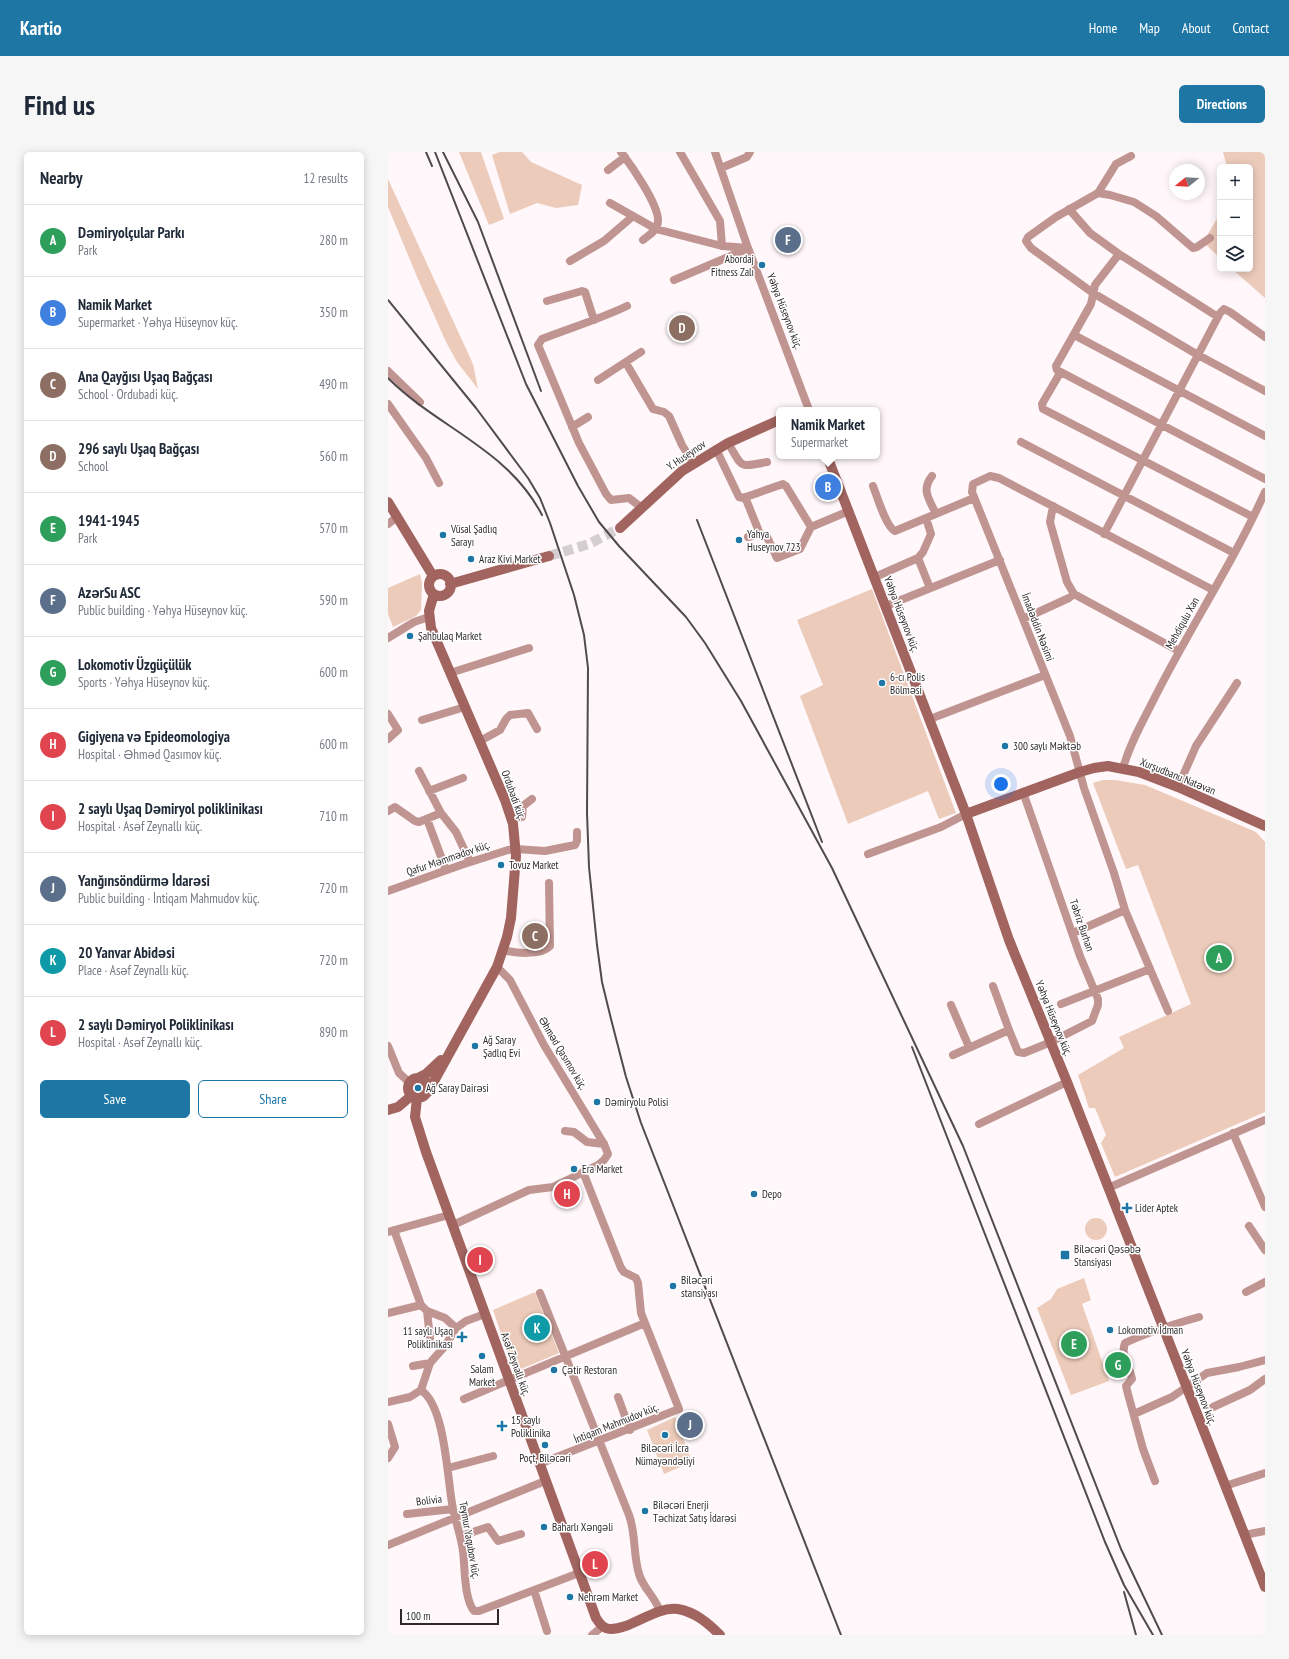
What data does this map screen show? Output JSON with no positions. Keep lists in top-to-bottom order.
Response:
{
  "streets": {
    "main road": [
      "Yəhya Hüseynov küç.",
      "Y. Huseynov",
      "Xurşudbanu Natəvan",
      "Ordubadi küç.",
      "Asəf Zeynallı küç."
    ],
    "street": [
      "Mehdiqulu Xan",
      "İmadəddin Nəsimi",
      "Qafur Məmmədov küç.",
      "Təbriz Burhan",
      "Əhməd Qasımov küç.",
      "İntiqam Mahmudov küç.",
      "Bolivia",
      "Teymur Yaqubov küç."
    ]
  },
  "crossings": [
    ["Yəhya Hüseynov küç.", "Xurşudbanu Natəvan"],
    ["Yəhya Hüseynov küç.", "Təbriz Burhan"],
    ["Mehdiqulu Xan", "Xurşudbanu Natəvan"],
    ["İmadəddin Nəsimi", "Xurşudbanu Natəvan"],
    ["Xurşudbanu Natəvan", "Təbriz Burhan"],
    ["Ordubadi küç.", "Qafur Məmmədov küç."],
    ["Ordubadi küç.", "Əhməd Qasımov küç."],
    ["Asəf Zeynallı küç.", "İntiqam Mahmudov küç."],
    ["Asəf Zeynallı küç.", "Teymur Yaqubov küç."],
    ["Bolivia", "Teymur Yaqubov küç."]
  ],
  "places": {
    "other": [
      "Abordaj Fitness Zalı",
      "Vüsal Şadlıq Sarayı",
      "Yahya Huseynov 723",
      "Araz Kivi Market",
      "Şahbulaq Market",
      "6-cı Polis Bölməsi",
      "300 saylı Məktəb",
      "Tovuz Market",
      "Ağ Saray Şadlıq Evi",
      "Ağ Saray Dairəsi",
      "Dəmiryolu Polisi",
      "Era Market",
      "Depo",
      "Biləcəri stansiyası",
      "Lokomotiv İdman",
      "Salam Market",
      "Çətir Restoran",
      "Biləcəri İcra Nümayəndəliyi",
      "Poçt, Biləcəri",
      "Biləcəri Enerji Təchizat Satış İdarəsi",
      "Baharlı Xəngəli",
      "Nehrəm Market"
    ],
    "health": ["Lider Aptek", "11 saylı Uşaq Poliklinikası", "15 saylı Poliklinika"],
    "transit": ["Biləcəri Qəsəbə Stansiyası"]
  },
  "scale_bar": "100 m",
  "north": "left",
  "page": {
    "header": "Kartio",
    "nav": [
      "Home",
      "Map",
      "About",
      "Contact"
    ],
    "buttons": [
      "Directions",
      ["Save", "Share"]
    ],
    "title": "Find us",
    "heading": ["Nearby", "12 results"],
    "map_buttons": ["+", "−"],
    "list": [
      {
        "mark": "A",
        "name": "Dəmiryolçular Parkı",
        "note": "Park",
        "value": "280 m"
      },
      {
        "mark": "B",
        "name": "Namik Market",
        "note": "Supermarket · Yəhya Hüseynov küç.",
        "value": "350 m"
      },
      {
        "mark": "C",
        "name": "Ana Qayğısı Uşaq Bağçası",
        "note": "School · Ordubadi küç.",
        "value": "490 m"
      },
      {
        "mark": "D",
        "name": "296 saylı Uşaq Bağçası",
        "note": "School",
        "value": "560 m"
      },
      {
        "mark": "E",
        "name": "1941-1945",
        "note": "Park",
        "value": "570 m"
      },
      {
        "mark": "F",
        "name": "AzərSu ASC",
        "note": "Public building · Yəhya Hüseynov küç.",
        "value": "590 m"
      },
      {
        "mark": "G",
        "name": "Lokomotiv Üzgüçülük",
        "note": "Sports · Yəhya Hüseynov küç.",
        "value": "600 m"
      },
      {
        "mark": "H",
        "name": "Gigiyena və Epideomologiya",
        "note": "Hospital · Əhməd Qasımov küç.",
        "value": "600 m"
      },
      {
        "mark": "I",
        "name": "2 saylı Uşaq Dəmiryol poliklinikası",
        "note": "Hospital · Asəf Zeynallı küç.",
        "value": "710 m"
      },
      {
        "mark": "J",
        "name": "Yanğınsöndürmə İdarəsi",
        "note": "Public building · İntiqam Mahmudov küç.",
        "value": "720 m"
      },
      {
        "mark": "K",
        "name": "20 Yanvar Abidəsi",
        "note": "Place · Asəf Zeynallı küç.",
        "value": "720 m"
      },
      {
        "mark": "L",
        "name": "2 saylı Dəmiryol Poliklinikası",
        "note": "Hospital · Asəf Zeynallı küç.",
        "value": "890 m"
      }
    ],
    "pins": [
      "F",
      "D",
      "B",
      "C",
      "A",
      "H",
      "I",
      "K",
      "E",
      "G",
      "J",
      "L"
    ],
    "popup": ["Namik Market", "Supermarket"],
    "scale": "100 m"
  }
}
